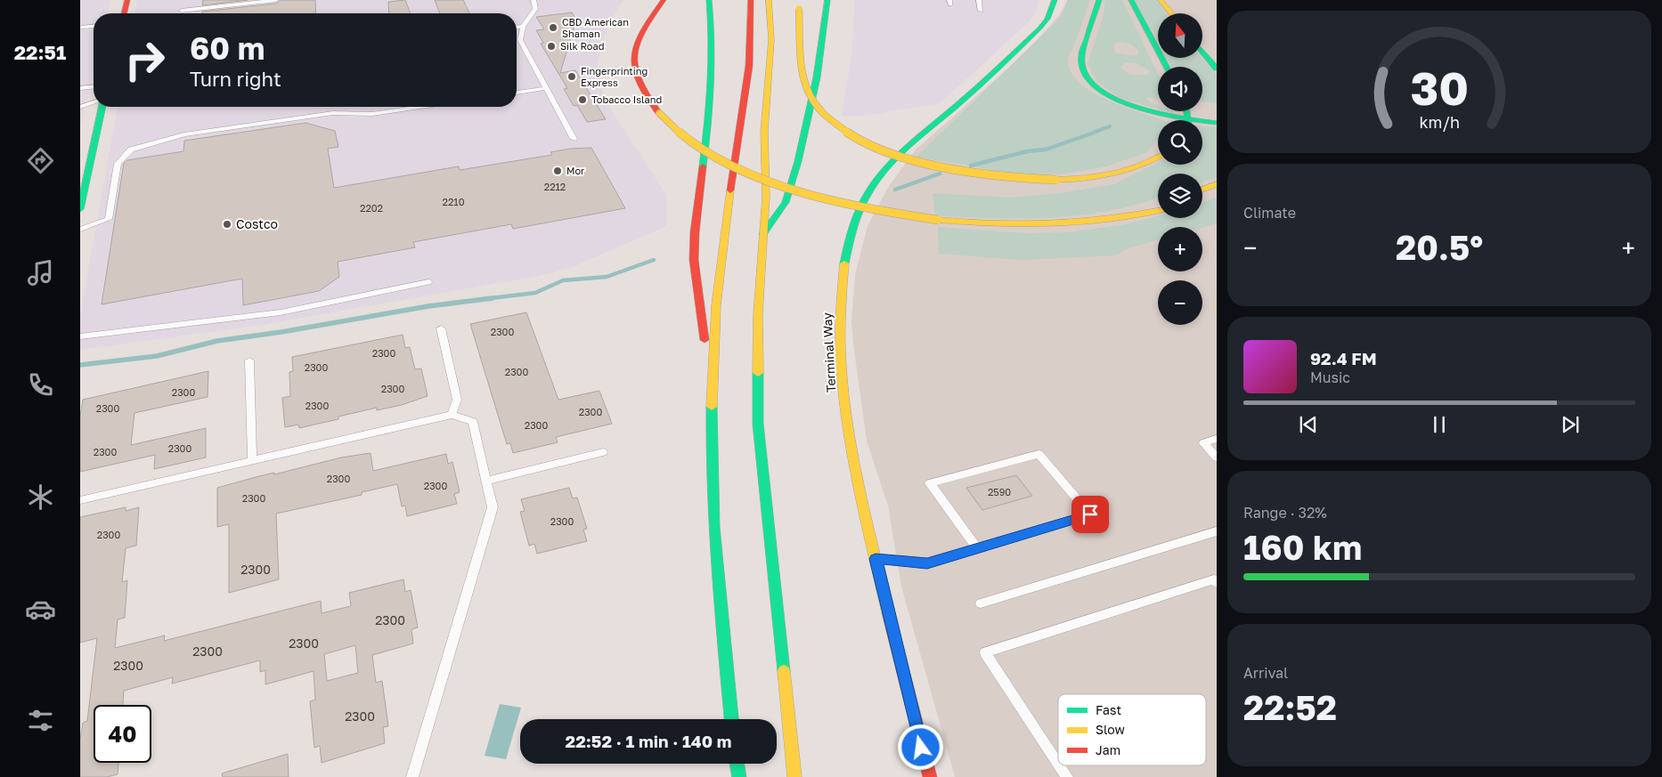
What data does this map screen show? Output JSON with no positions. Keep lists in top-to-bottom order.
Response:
{
  "streets": {
    "main road": ["Terminal Way"]
  },
  "places": [
    "CBD American Shaman",
    "Silk Road",
    "Fingerprinting Express",
    "Tobacco Island",
    "Mor",
    "Costco"
  ],
  "house_numbers": [
    "2212",
    "2210",
    "2202",
    "2300",
    "2300",
    "2300",
    "2300",
    "2300",
    "2300",
    "2300",
    "2300",
    "2300",
    "2300",
    "2300",
    "2300",
    "2300",
    "2300",
    "2590",
    "2300",
    "2300",
    "2300",
    "2300",
    "2300",
    "2300",
    "2300",
    "2300",
    "2300"
  ],
  "legend": ["Fast", "Slow", "Jam"],
  "north": "top",
  "page": {
    "tabs": "22:51",
    "map_buttons": ["+", "−"],
    "turn": ["60 m", "Turn right"],
    "tile": [
      "Climate",
      ["Range · 32%", "160 km"],
      ["Arrival", "22:52"]
    ],
    "heat": ["−", "20.5°", "+"],
    "song": ["92.4 FM", "Music"],
    "limit": "40",
    "trip": "22:52 · 1 min · 140 m",
    "gauge": ["30", "km/h"]
  }
}
